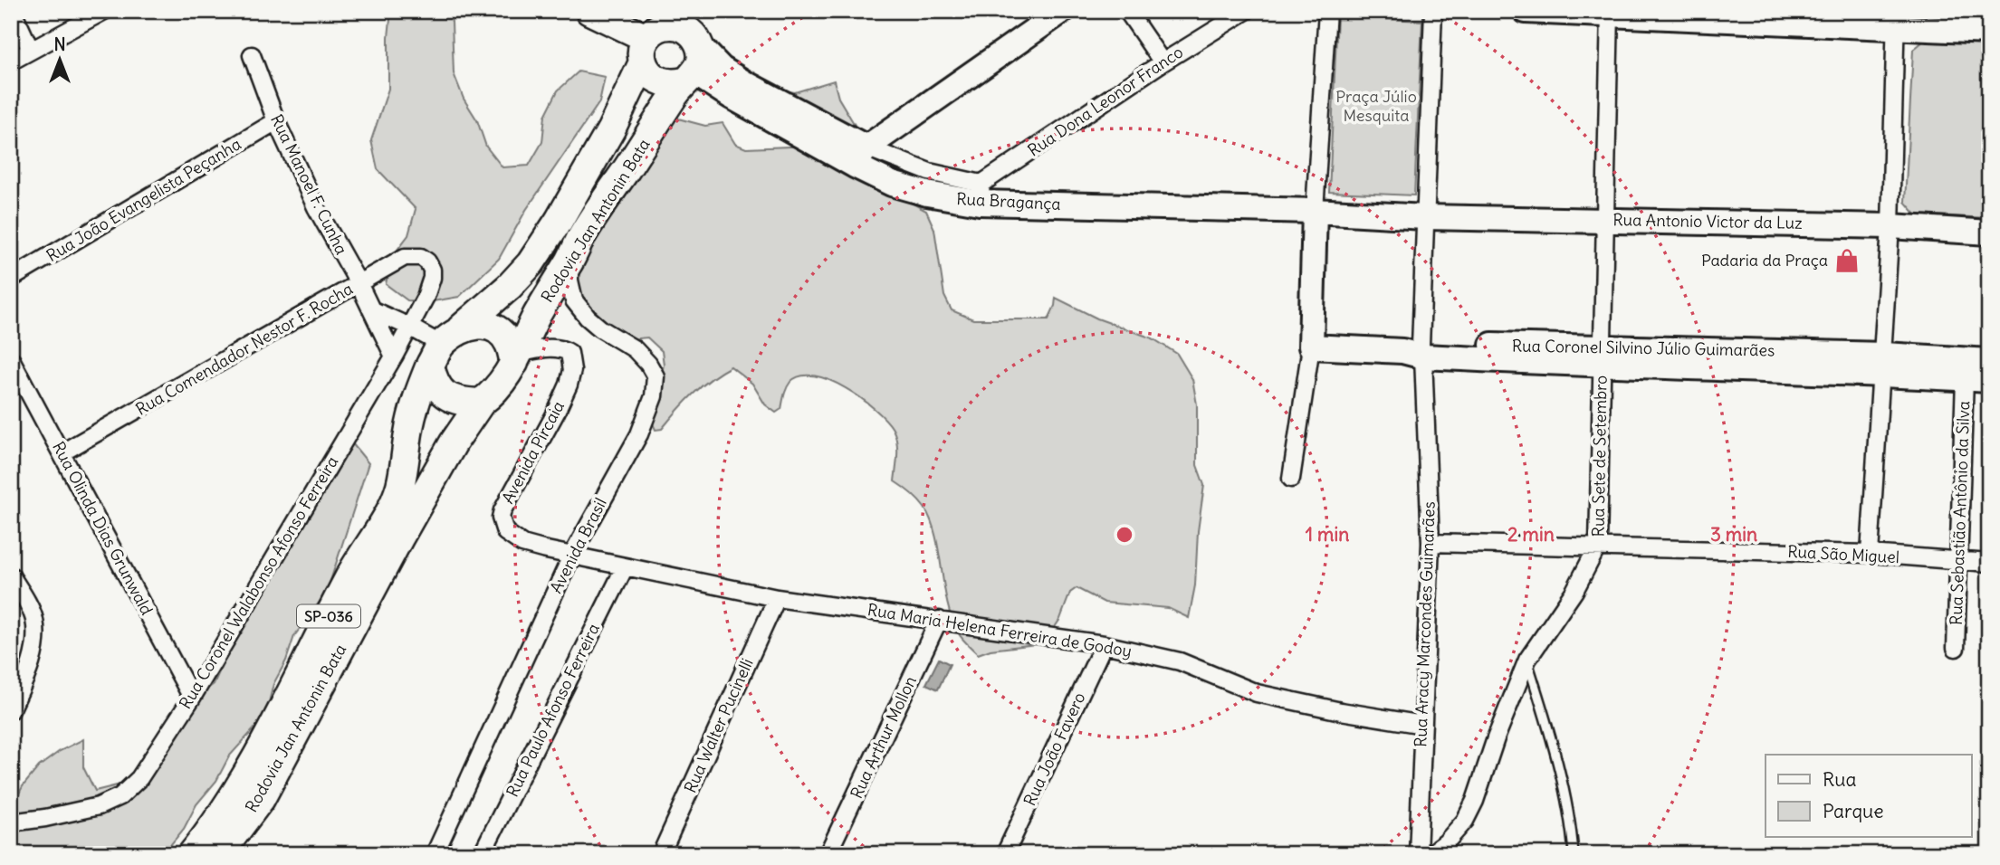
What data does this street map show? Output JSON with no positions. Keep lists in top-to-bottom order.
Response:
{
  "streets": {
    "main road": ["Rodovia Jan Antonin Bata", "SP-036"],
    "street": [
      "Rua Dona Leonor Franco",
      "Rua Manoel F. Cunha",
      "Rua João Evangelista Peçanha",
      "Rua Bragança",
      "Rua Antonio Victor da Luz",
      "Rua Coronel Silvino Júlio Guimarães",
      "Rua Comendador Nestor F. Rocha",
      "Avenida Pircaia",
      "Rua Sete de Setembro",
      "Rua Sebastião Antônio da Silva",
      "Rua Olinda Dias Grunwald",
      "Avenida Brasil",
      "Rua São Miguel",
      "Rua Coronel Walabonso Afonso Ferreira",
      "Rua Aracy Marcondes Guimarães",
      "Rua Maria Helena Ferreira de Godoy",
      "Rua Paulo Afonso Ferreira",
      "Rua Walter Pucinelli",
      "Rua Arthur Mollon",
      "Rua João Favero"
    ]
  },
  "crossings": [
    ["Rua Dona Leonor Franco", "Rua Bragança"],
    ["Rua Manoel F. Cunha", "Rua João Evangelista Peçanha"],
    ["Rua Manoel F. Cunha", "Rua Comendador Nestor F. Rocha"],
    ["Rua Manoel F. Cunha", "Rua Coronel Walabonso Afonso Ferreira"],
    ["Rua Bragança", "Rodovia Jan Antonin Bata"],
    ["Rua Bragança", "SP-036"],
    ["Rodovia Jan Antonin Bata", "Avenida Pircaia"],
    ["Rodovia Jan Antonin Bata", "Avenida Brasil"],
    ["Rodovia Jan Antonin Bata", "SP-036"],
    ["Rua Antonio Victor da Luz", "Rua Sete de Setembro"],
    ["Rua Antonio Victor da Luz", "Rua Aracy Marcondes Guimarães"],
    ["Rua Coronel Silvino Júlio Guimarães", "Rua Sete de Setembro"],
    ["Rua Coronel Silvino Júlio Guimarães", "Rua Aracy Marcondes Guimarães"],
    ["Rua Comendador Nestor F. Rocha", "Rua Olinda Dias Grunwald"],
    ["Rua Comendador Nestor F. Rocha", "Rua Coronel Walabonso Afonso Ferreira"],
    ["Avenida Pircaia", "Avenida Brasil"],
    ["Avenida Pircaia", "SP-036"],
    ["Avenida Pircaia", "Rua Maria Helena Ferreira de Godoy"],
    ["Rua Sete de Setembro", "Rua São Miguel"],
    ["Rua Sebastião Antônio da Silva", "Rua São Miguel"],
    ["Rua Olinda Dias Grunwald", "Rua Coronel Walabonso Afonso Ferreira"],
    ["Avenida Brasil", "Rua Maria Helena Ferreira de Godoy"],
    ["Rua São Miguel", "Rua Aracy Marcondes Guimarães"],
    ["Rua Aracy Marcondes Guimarães", "Rua Maria Helena Ferreira de Godoy"],
    ["Rua Maria Helena Ferreira de Godoy", "Rua Paulo Afonso Ferreira"],
    ["Rua Maria Helena Ferreira de Godoy", "Rua Walter Pucinelli"],
    ["Rua Maria Helena Ferreira de Godoy", "Rua Arthur Mollon"],
    ["Rua Maria Helena Ferreira de Godoy", "Rua João Favero"]
  ],
  "parks": ["Praça Júlio Mesquita"],
  "places": {
    "shop": ["Padaria da Praça"]
  },
  "legend": ["Rua", "Parque"],
  "north": "top",
  "rings": ["1 min", "2 min", "3 min"]
}
